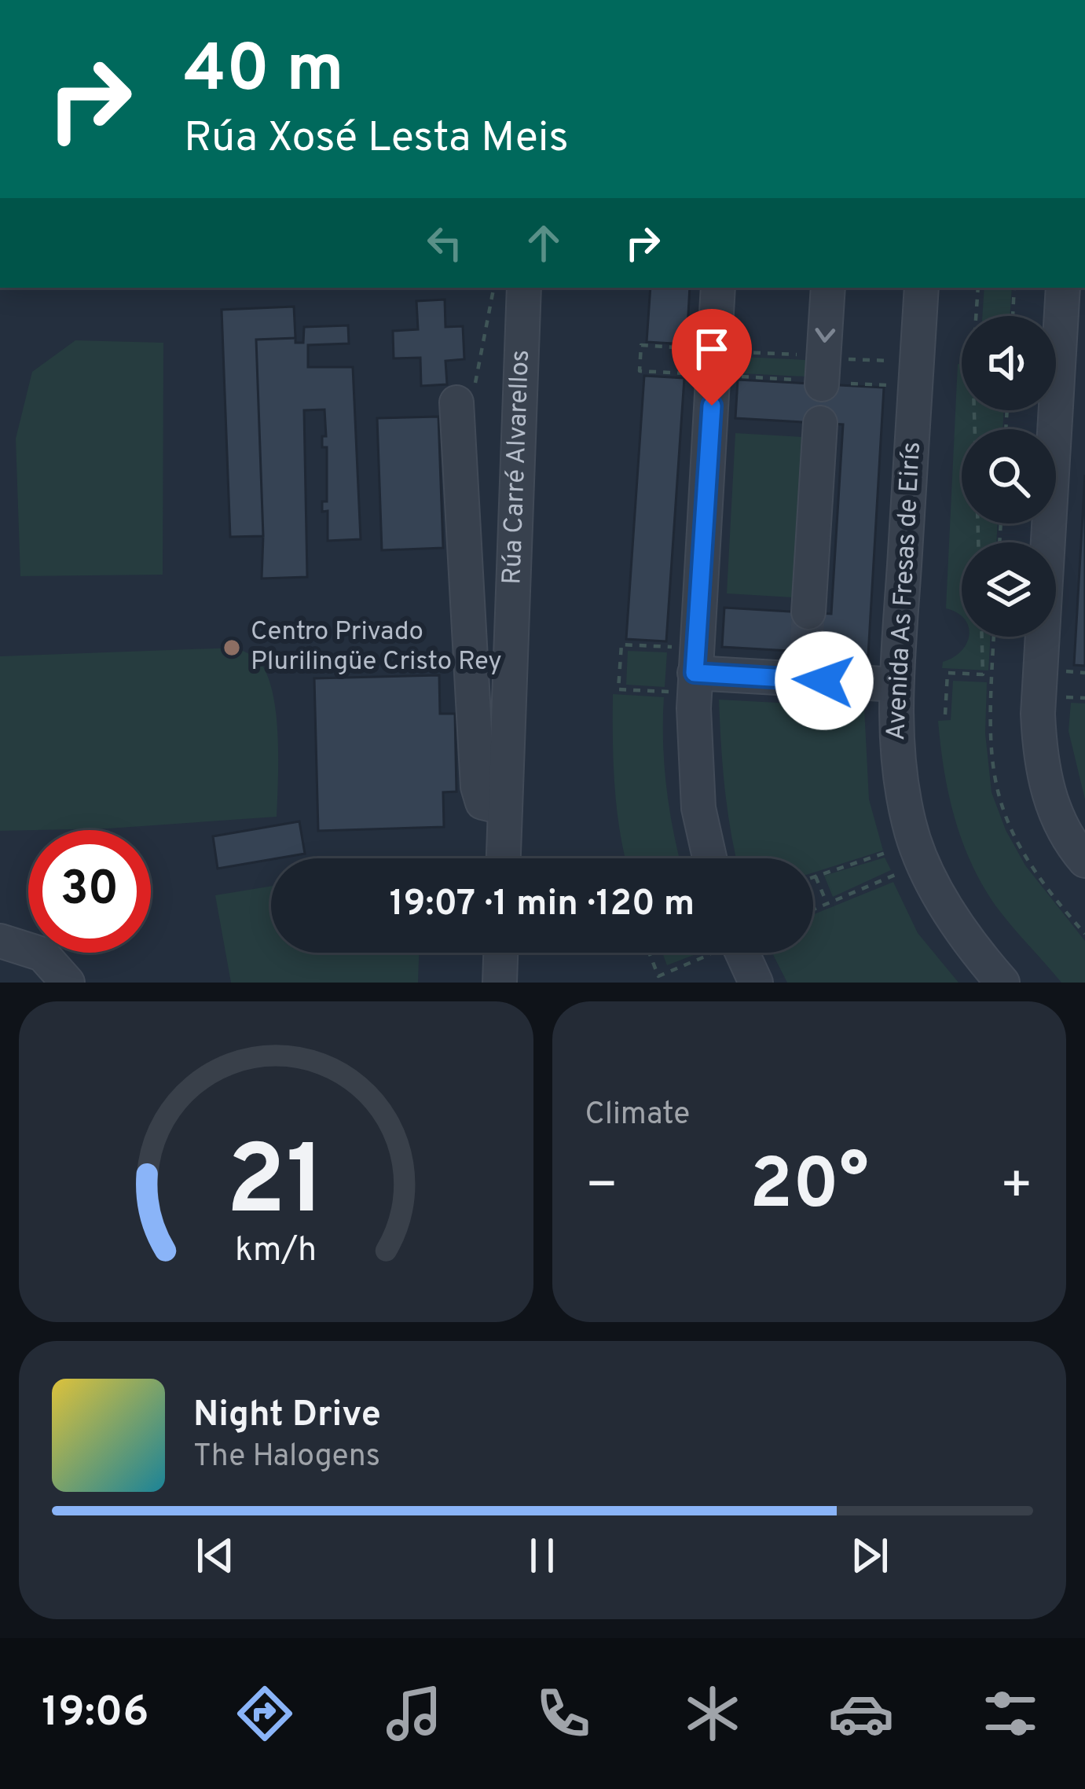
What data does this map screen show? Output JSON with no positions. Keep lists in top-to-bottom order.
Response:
{
  "streets": {
    "street": ["Rúa Carré Alvarellos", "Avenida As Fresas de Eirís"]
  },
  "places": ["Centro Privado Plurilingüe Cristo Rey"],
  "page": {
    "turn": ["40 m", "Rúa Xosé Lesta Meis"],
    "limit": "30",
    "trip": "19:07 · 1 min · 120 m",
    "tile": "Climate",
    "heat": ["−", "20°", "+"],
    "song": ["Night Drive", "The Halogens"],
    "tabs": "19:06",
    "gauge": ["21", "km/h"]
  }
}
